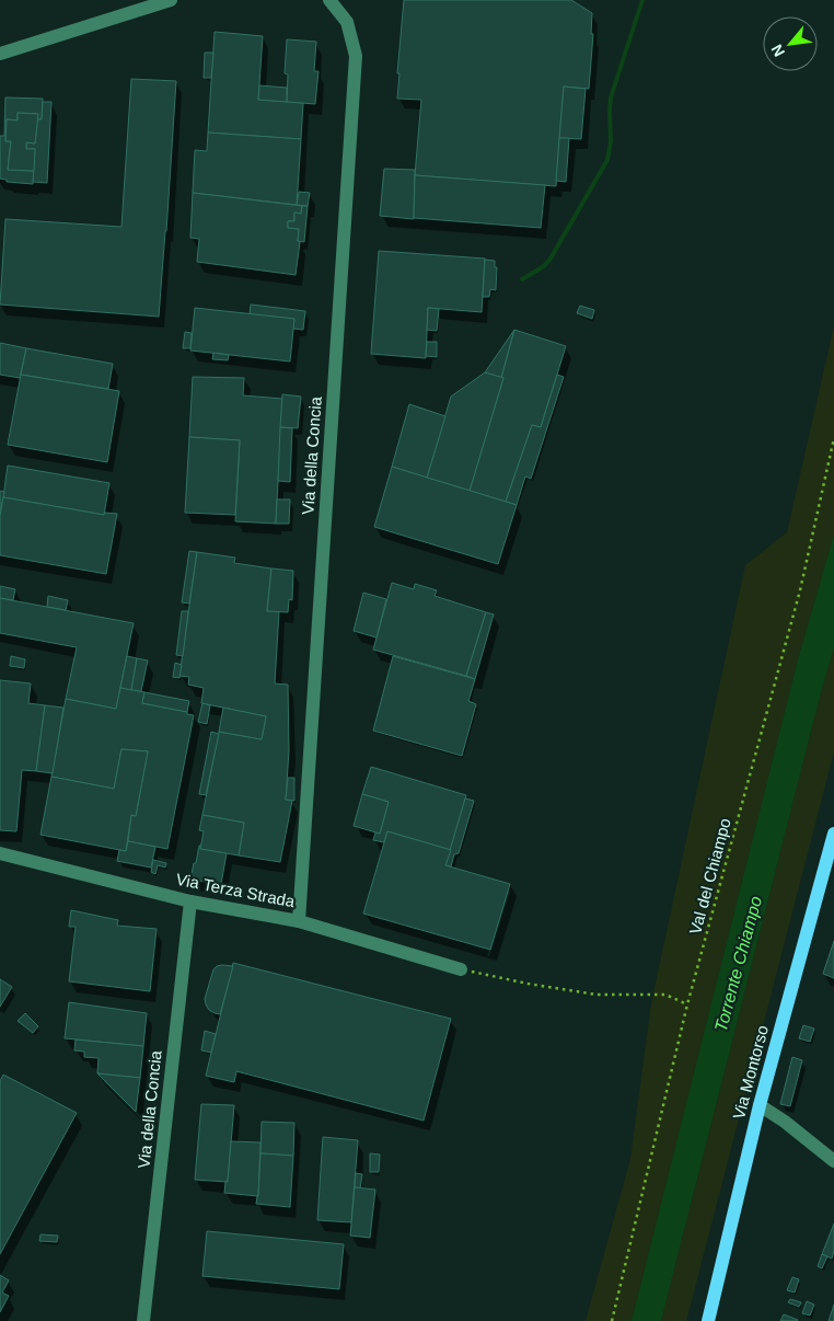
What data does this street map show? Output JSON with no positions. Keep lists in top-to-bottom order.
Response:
{
  "streets": {
    "main road": ["Via Montorso"],
    "street": ["Via della Concia", "Via Terza Strada"],
    "path": ["Val del Chiampo"]
  },
  "crossings": [
    ["Via della Concia", "Via Terza Strada"]
  ],
  "water": ["Torrente Chiampo"],
  "north": "bottom left"
}
